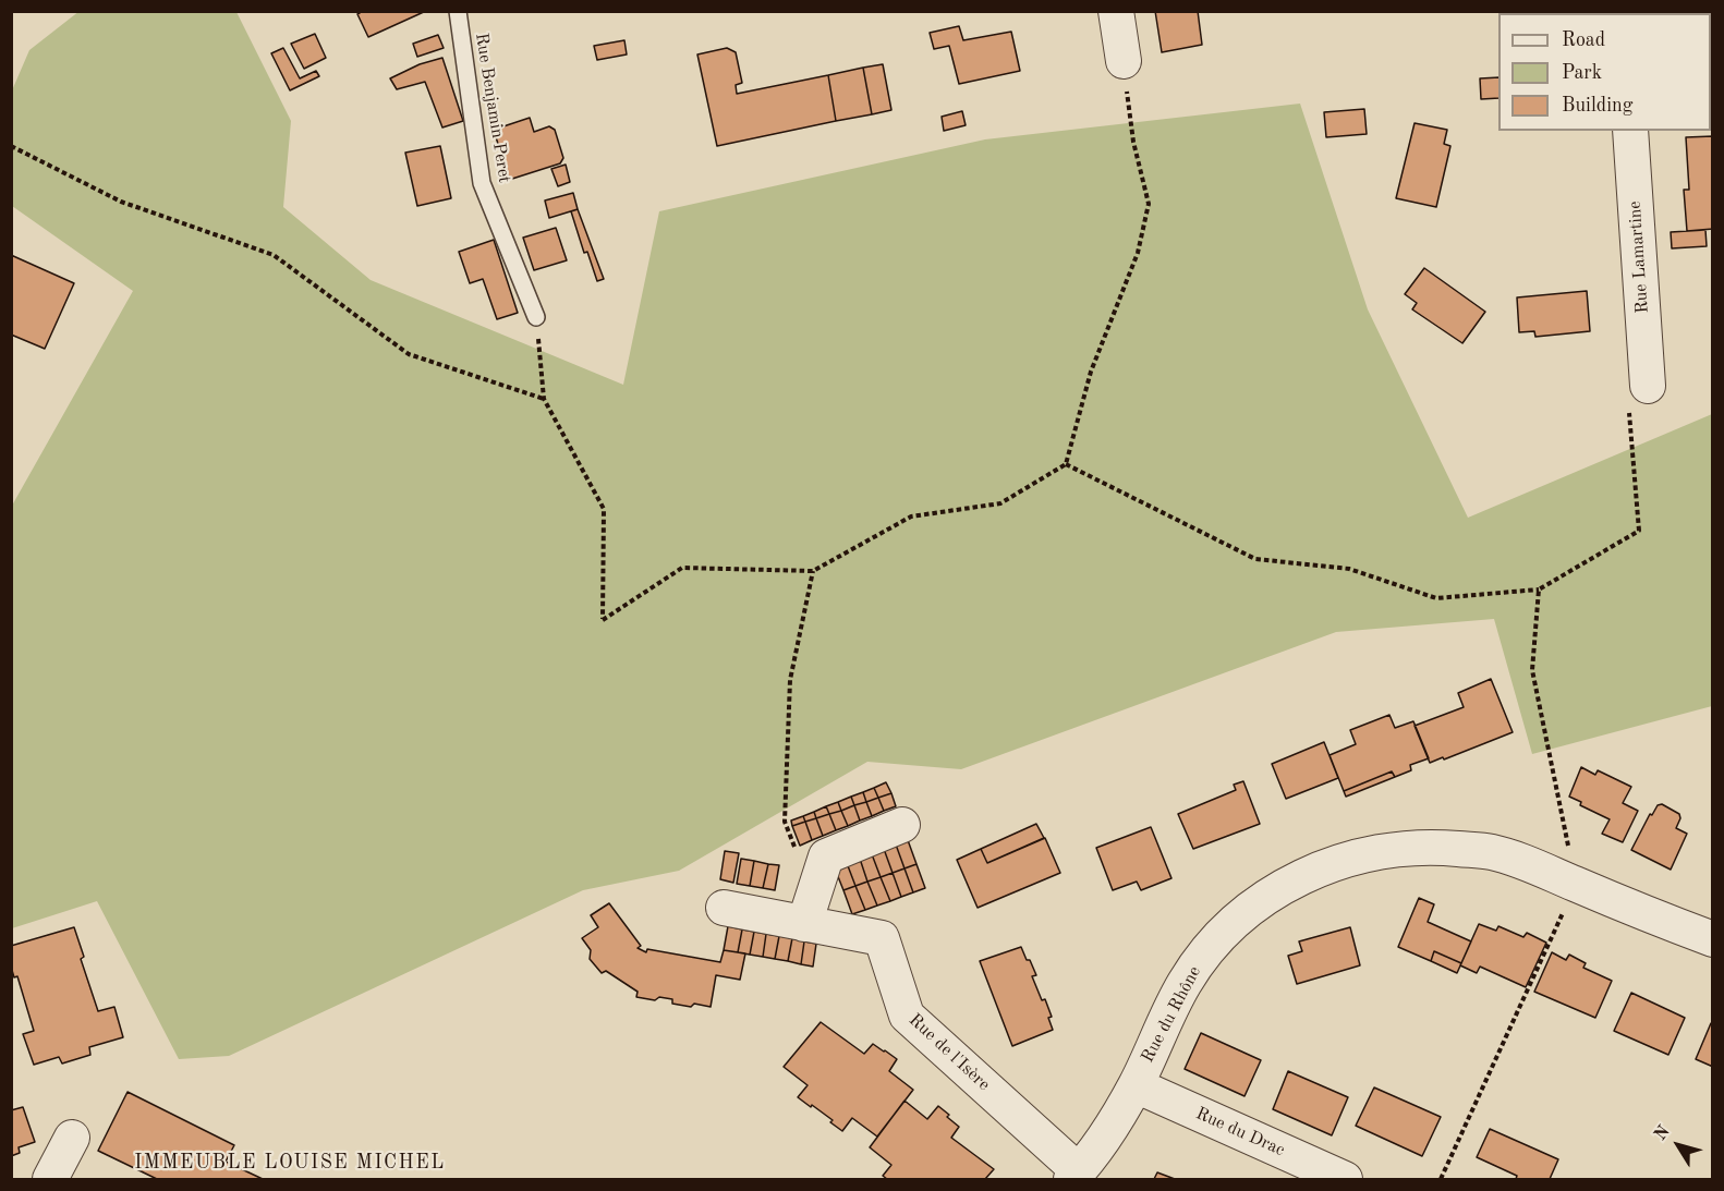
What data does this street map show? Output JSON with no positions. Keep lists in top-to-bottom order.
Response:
{
  "streets": {
    "street": [
      "Rue Lamartine",
      "Rue du Rhône",
      "Rue de l'Isère",
      "Rue du Drac"
    ],
    "lane": ["Rue Benjamin Peret"]
  },
  "crossings": [
    ["Rue du Rhône", "Rue de l'Isère"],
    ["Rue du Rhône", "Rue du Drac"]
  ],
  "districts": ["IMMEUBLE LOUISE MICHEL"],
  "legend": ["Road", "Park", "Building"],
  "north": "top left"
}
